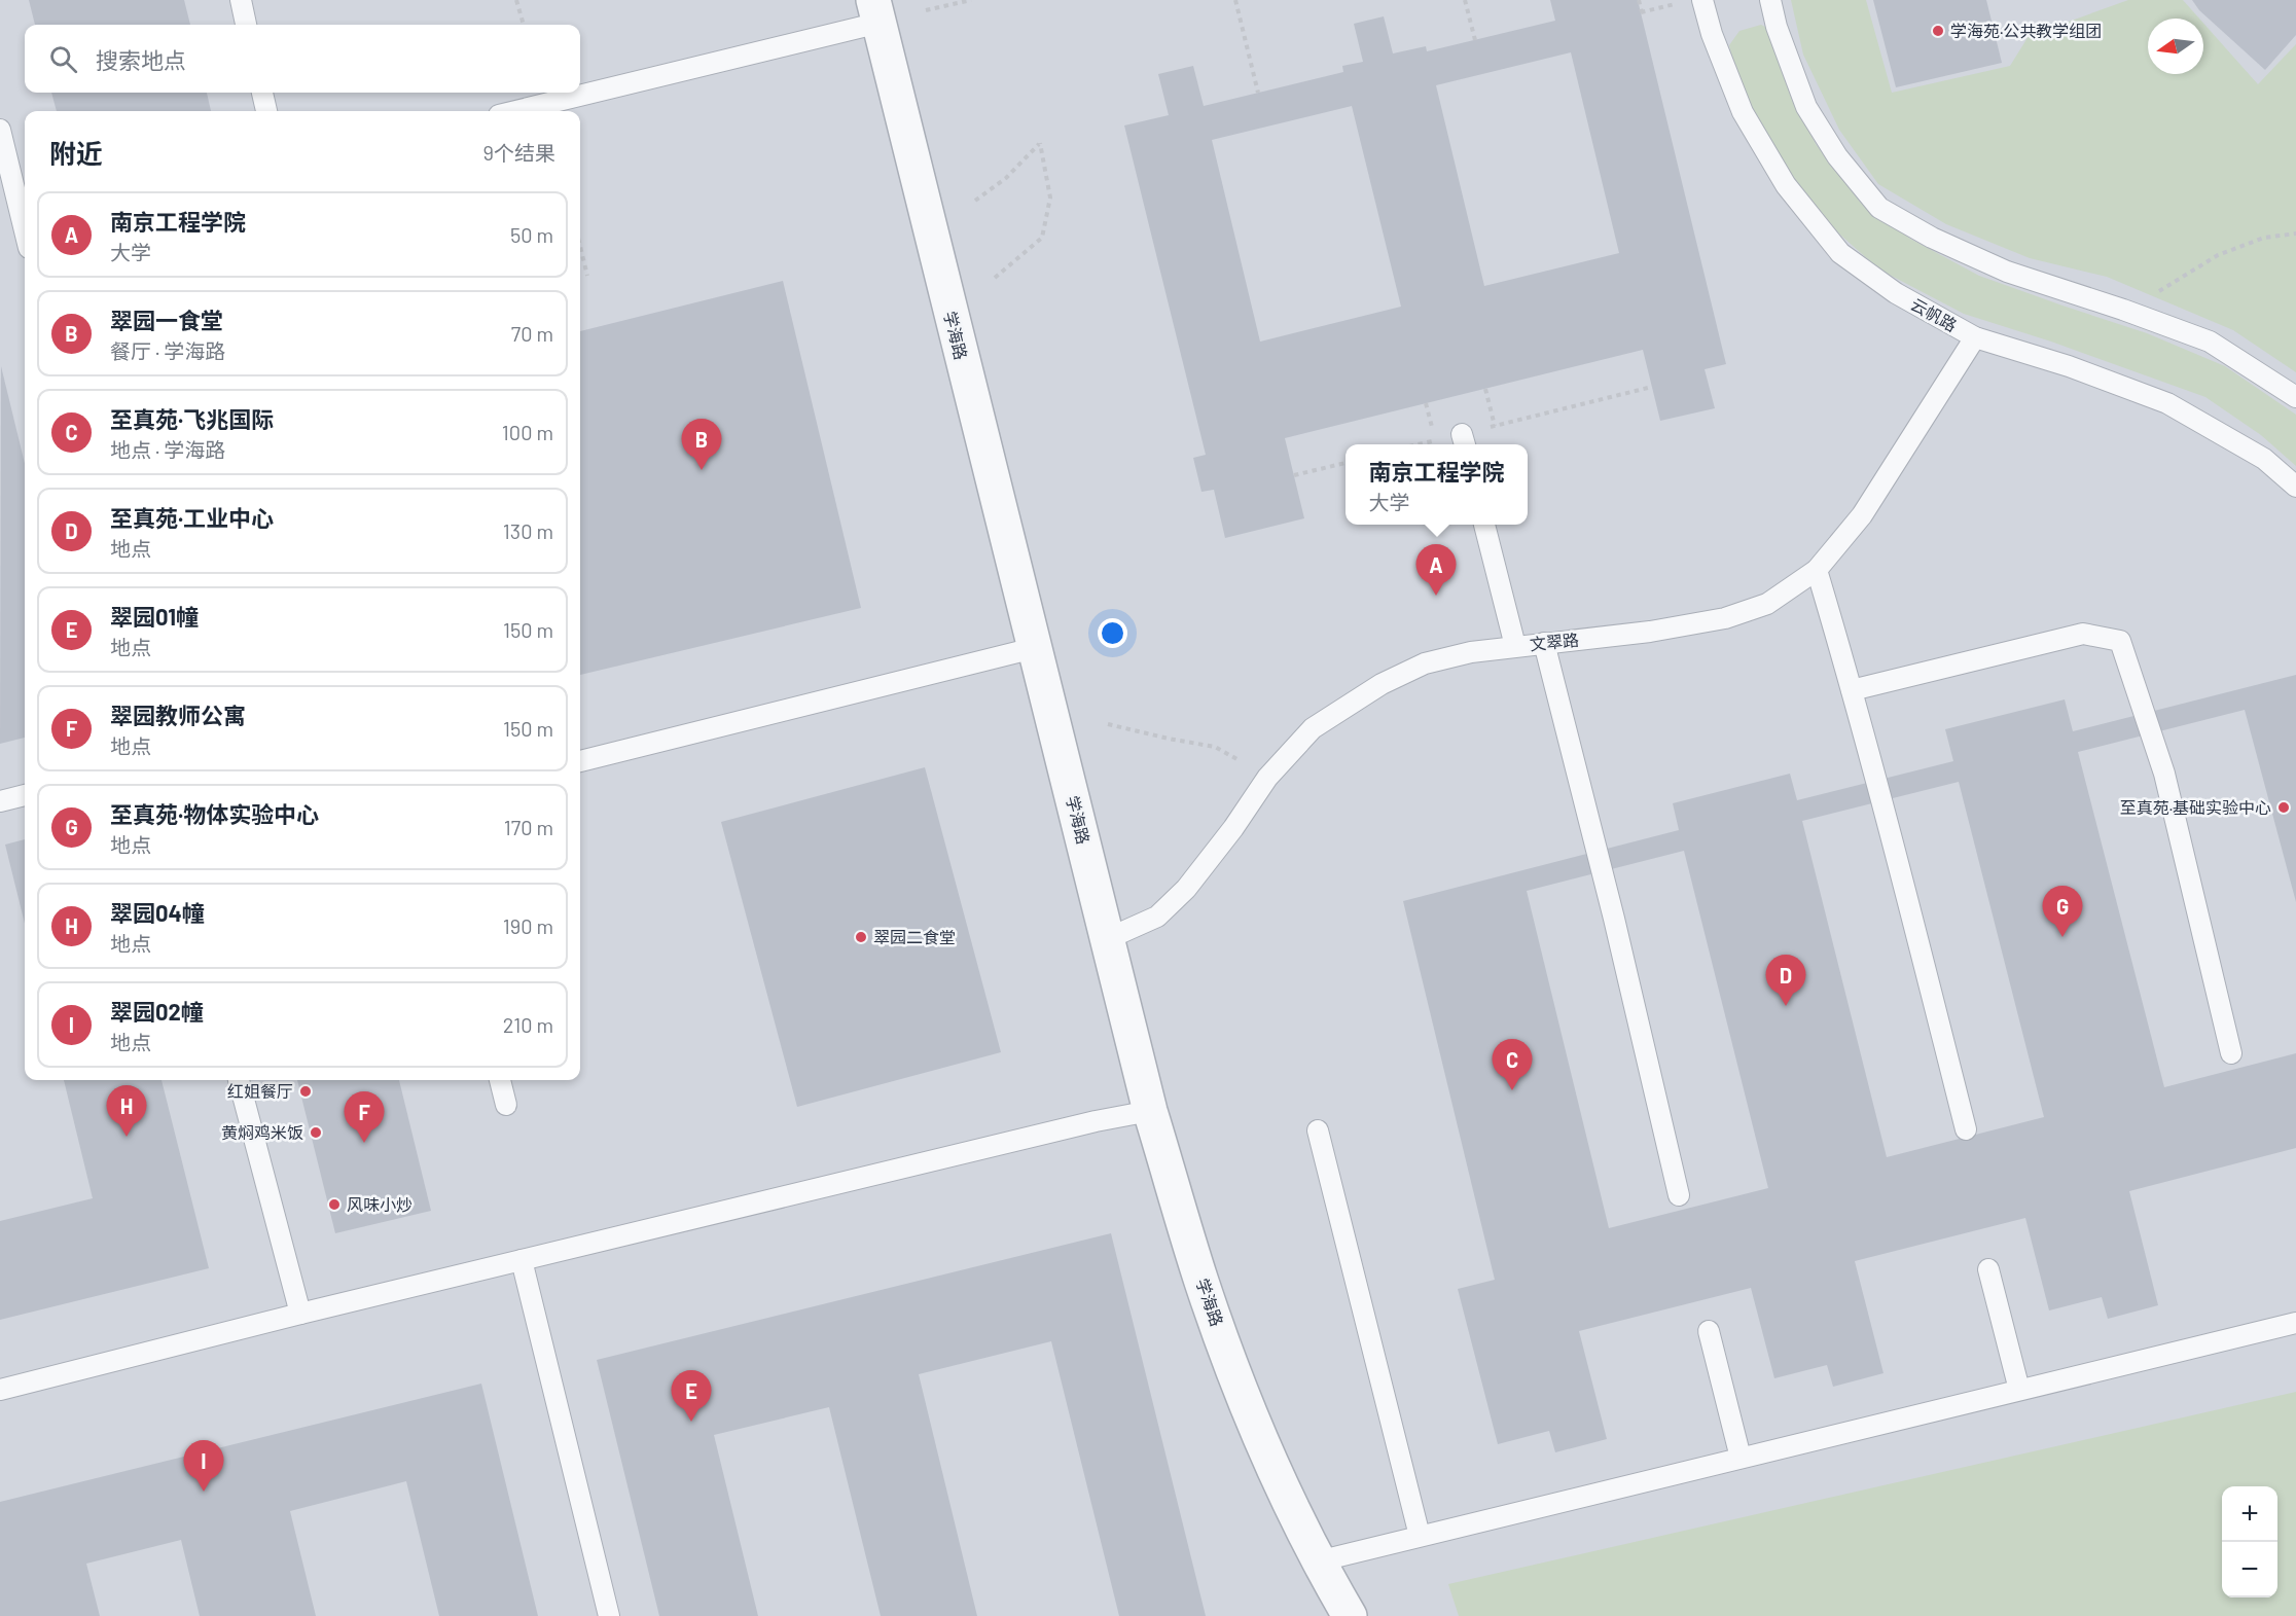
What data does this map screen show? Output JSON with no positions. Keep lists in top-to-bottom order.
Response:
{
  "streets": {
    "street": ["学海路"],
    "lane": ["云帆路", "文翠路"]
  },
  "crossings": [
    ["云帆路", "文翠路"],
    ["学海路", "文翠路"]
  ],
  "places": [
    "学海苑·公共教学组团",
    "至真苑·基础实验中心",
    "翠园二食堂",
    "红姐餐厅",
    "黄焖鸡米饭",
    "风味小炒"
  ],
  "north": "left",
  "page": {
    "search": "搜索地点",
    "heading": ["附近", "9个结果"],
    "list": [
      {
        "mark": "A",
        "name": "南京工程学院",
        "note": "大学",
        "value": "50 m"
      },
      {
        "mark": "B",
        "name": "翠园一食堂",
        "note": "餐厅 · 学海路",
        "value": "70 m"
      },
      {
        "mark": "C",
        "name": "至真苑·飞兆国际",
        "note": "地点 · 学海路",
        "value": "100 m"
      },
      {
        "mark": "D",
        "name": "至真苑·工业中心",
        "note": "地点",
        "value": "130 m"
      },
      {
        "mark": "E",
        "name": "翠园01幢",
        "note": "地点",
        "value": "150 m"
      },
      {
        "mark": "F",
        "name": "翠园教师公寓",
        "note": "地点",
        "value": "150 m"
      },
      {
        "mark": "G",
        "name": "至真苑·物体实验中心",
        "note": "地点",
        "value": "170 m"
      },
      {
        "mark": "H",
        "name": "翠园04幢",
        "note": "地点",
        "value": "190 m"
      },
      {
        "mark": "I",
        "name": "翠园02幢",
        "note": "地点",
        "value": "210 m"
      }
    ],
    "pins": [
      "B",
      "A",
      "G",
      "D",
      "C",
      "H",
      "F",
      "E",
      "I"
    ],
    "popup": ["南京工程学院", "大学"],
    "map_buttons": ["+", "−"]
  }
}
